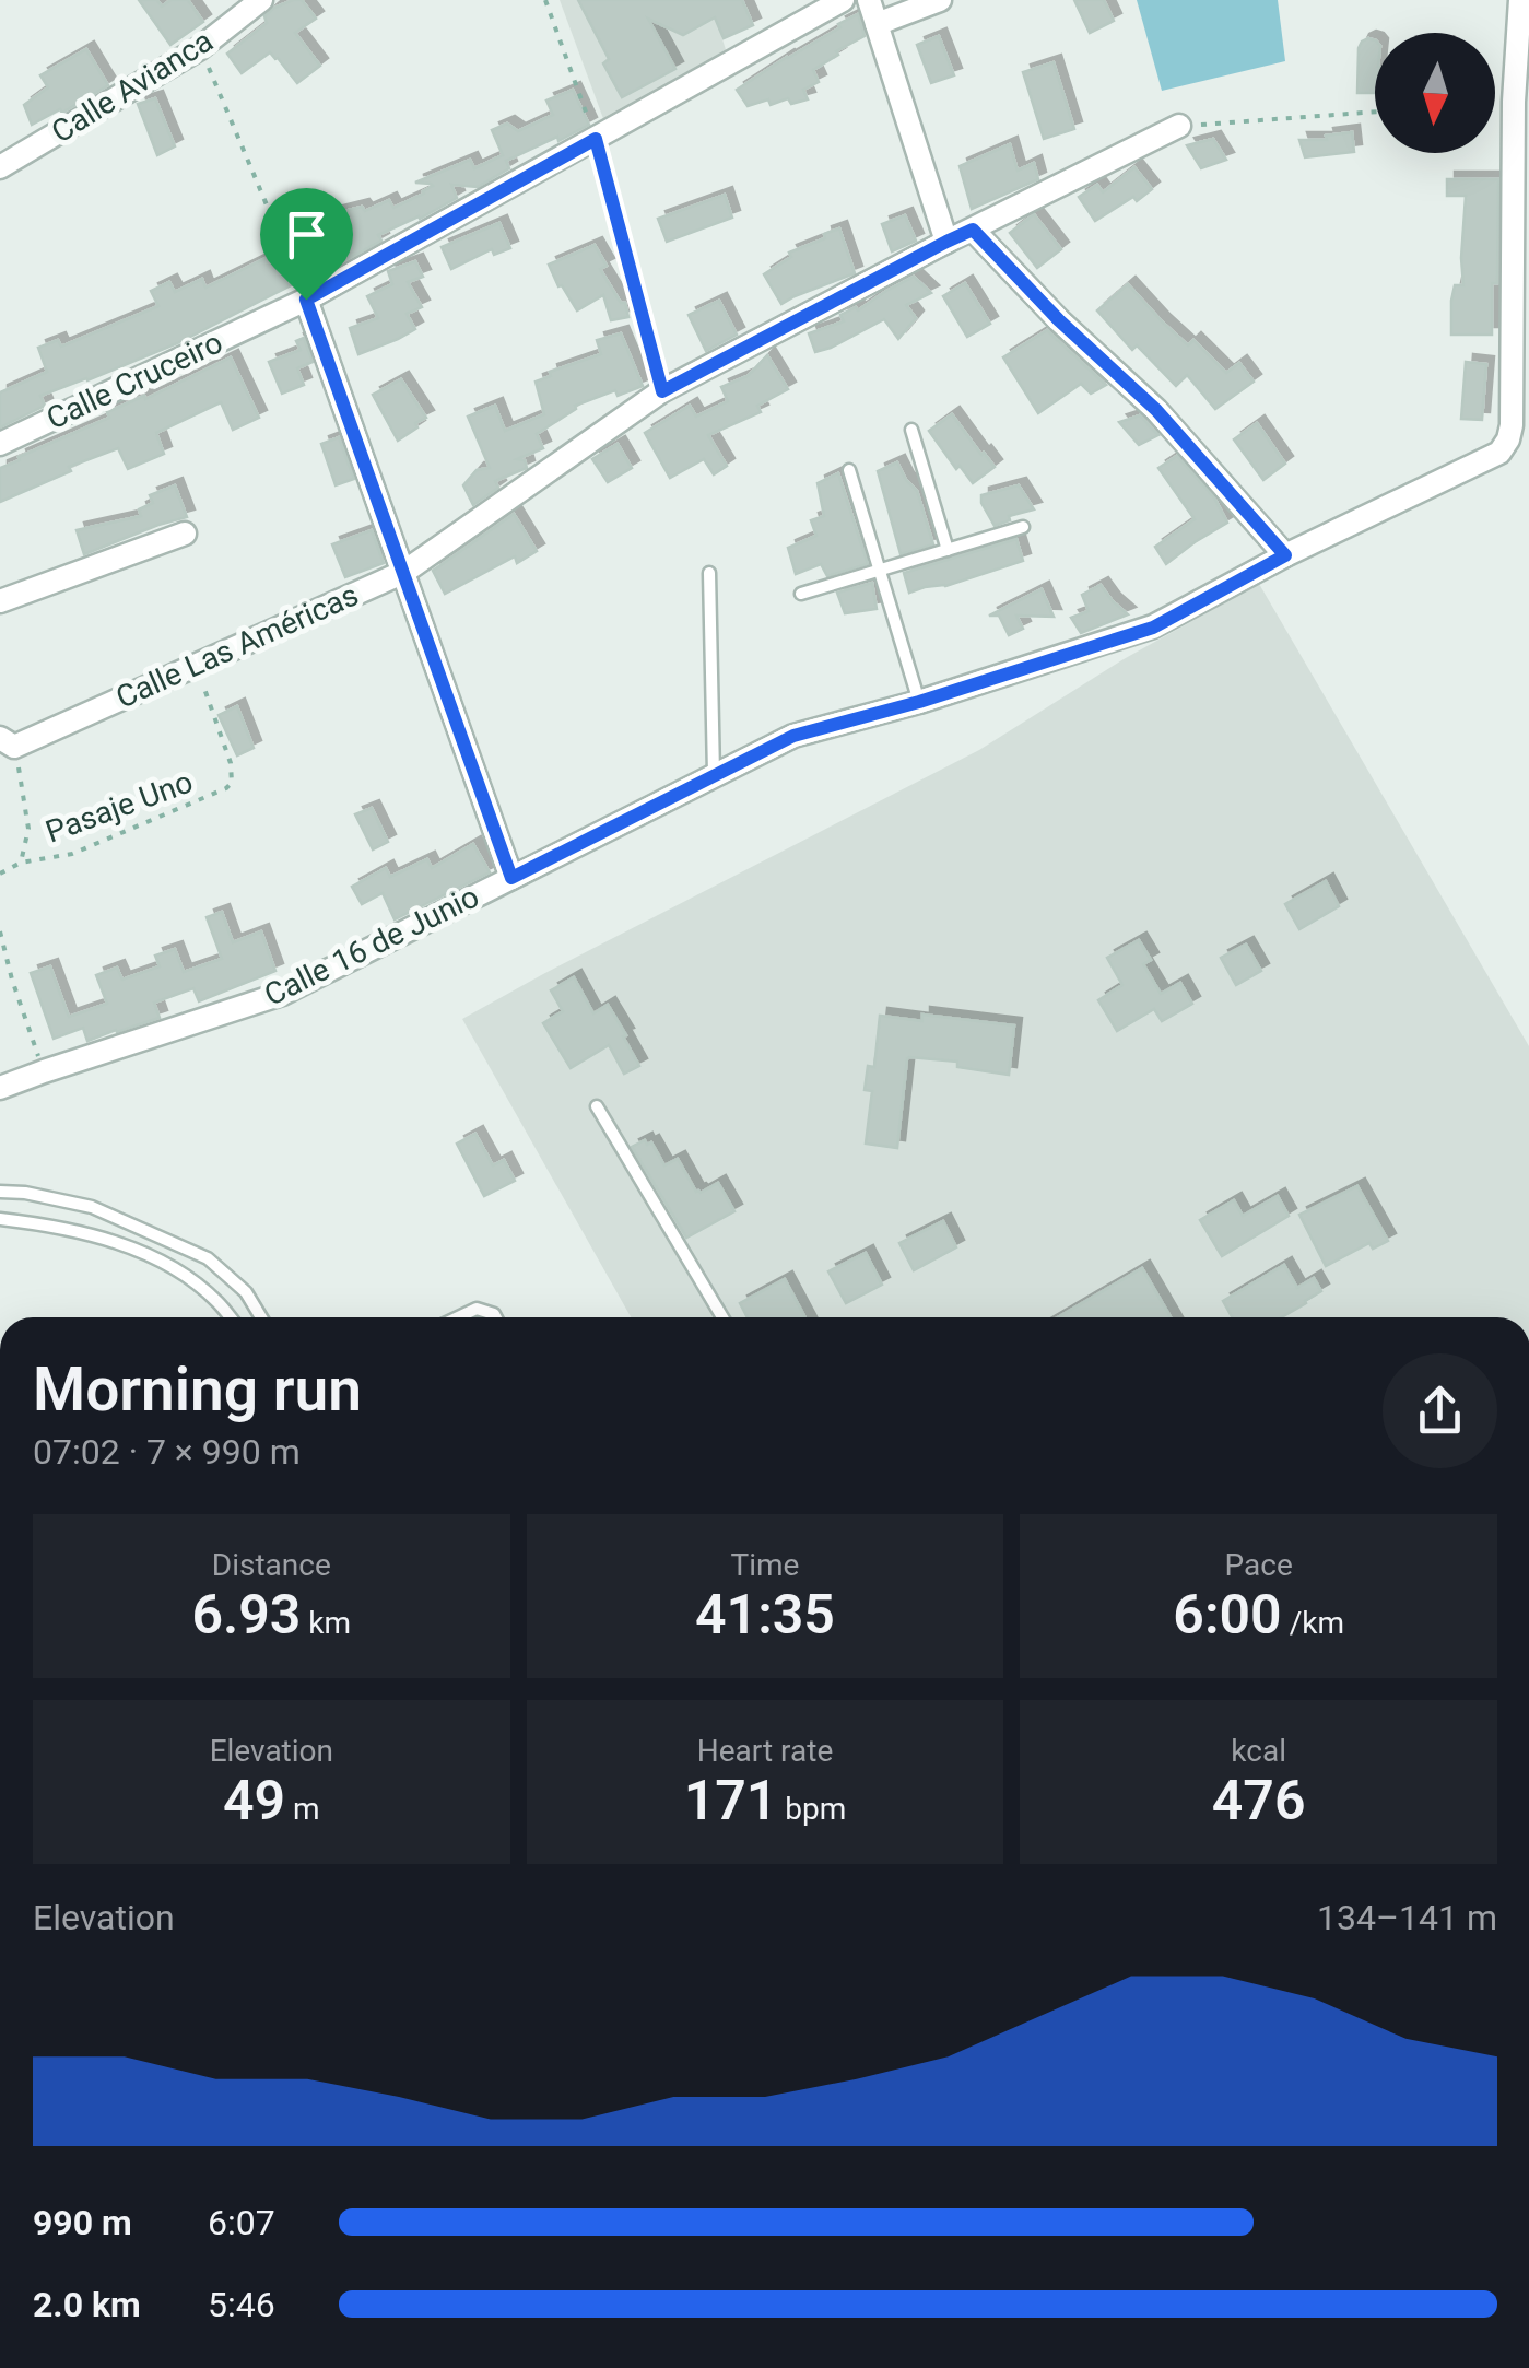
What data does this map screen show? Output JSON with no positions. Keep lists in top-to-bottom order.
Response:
{
  "streets": {
    "street": [
      "Calle Avianca",
      "Calle Cruceiro",
      "Calle Las Américas",
      "Calle 16 de Junio"
    ],
    "path": ["Pasaje Uno"]
  },
  "crossings": [
    ["Calle Las Américas", "Pasaje Uno"]
  ],
  "north": "bottom",
  "page": {
    "heading": ["Morning run", "07:02 · 7 × 990 m"],
    "stats": [
      ["Distance", "6.93 km"],
      ["Time", "41:35"],
      ["Pace", "6:00 /km"],
      ["Elevation", "49 m"],
      ["Heart rate", "171 bpm"],
      ["kcal", "476"]
    ],
    "chart": ["Elevation", "134–141 m"],
    "list": [
      {
        "name": "990 m",
        "note": "6:07"
      },
      {
        "name": "2.0 km",
        "note": "5:46"
      }
    ]
  }
}
